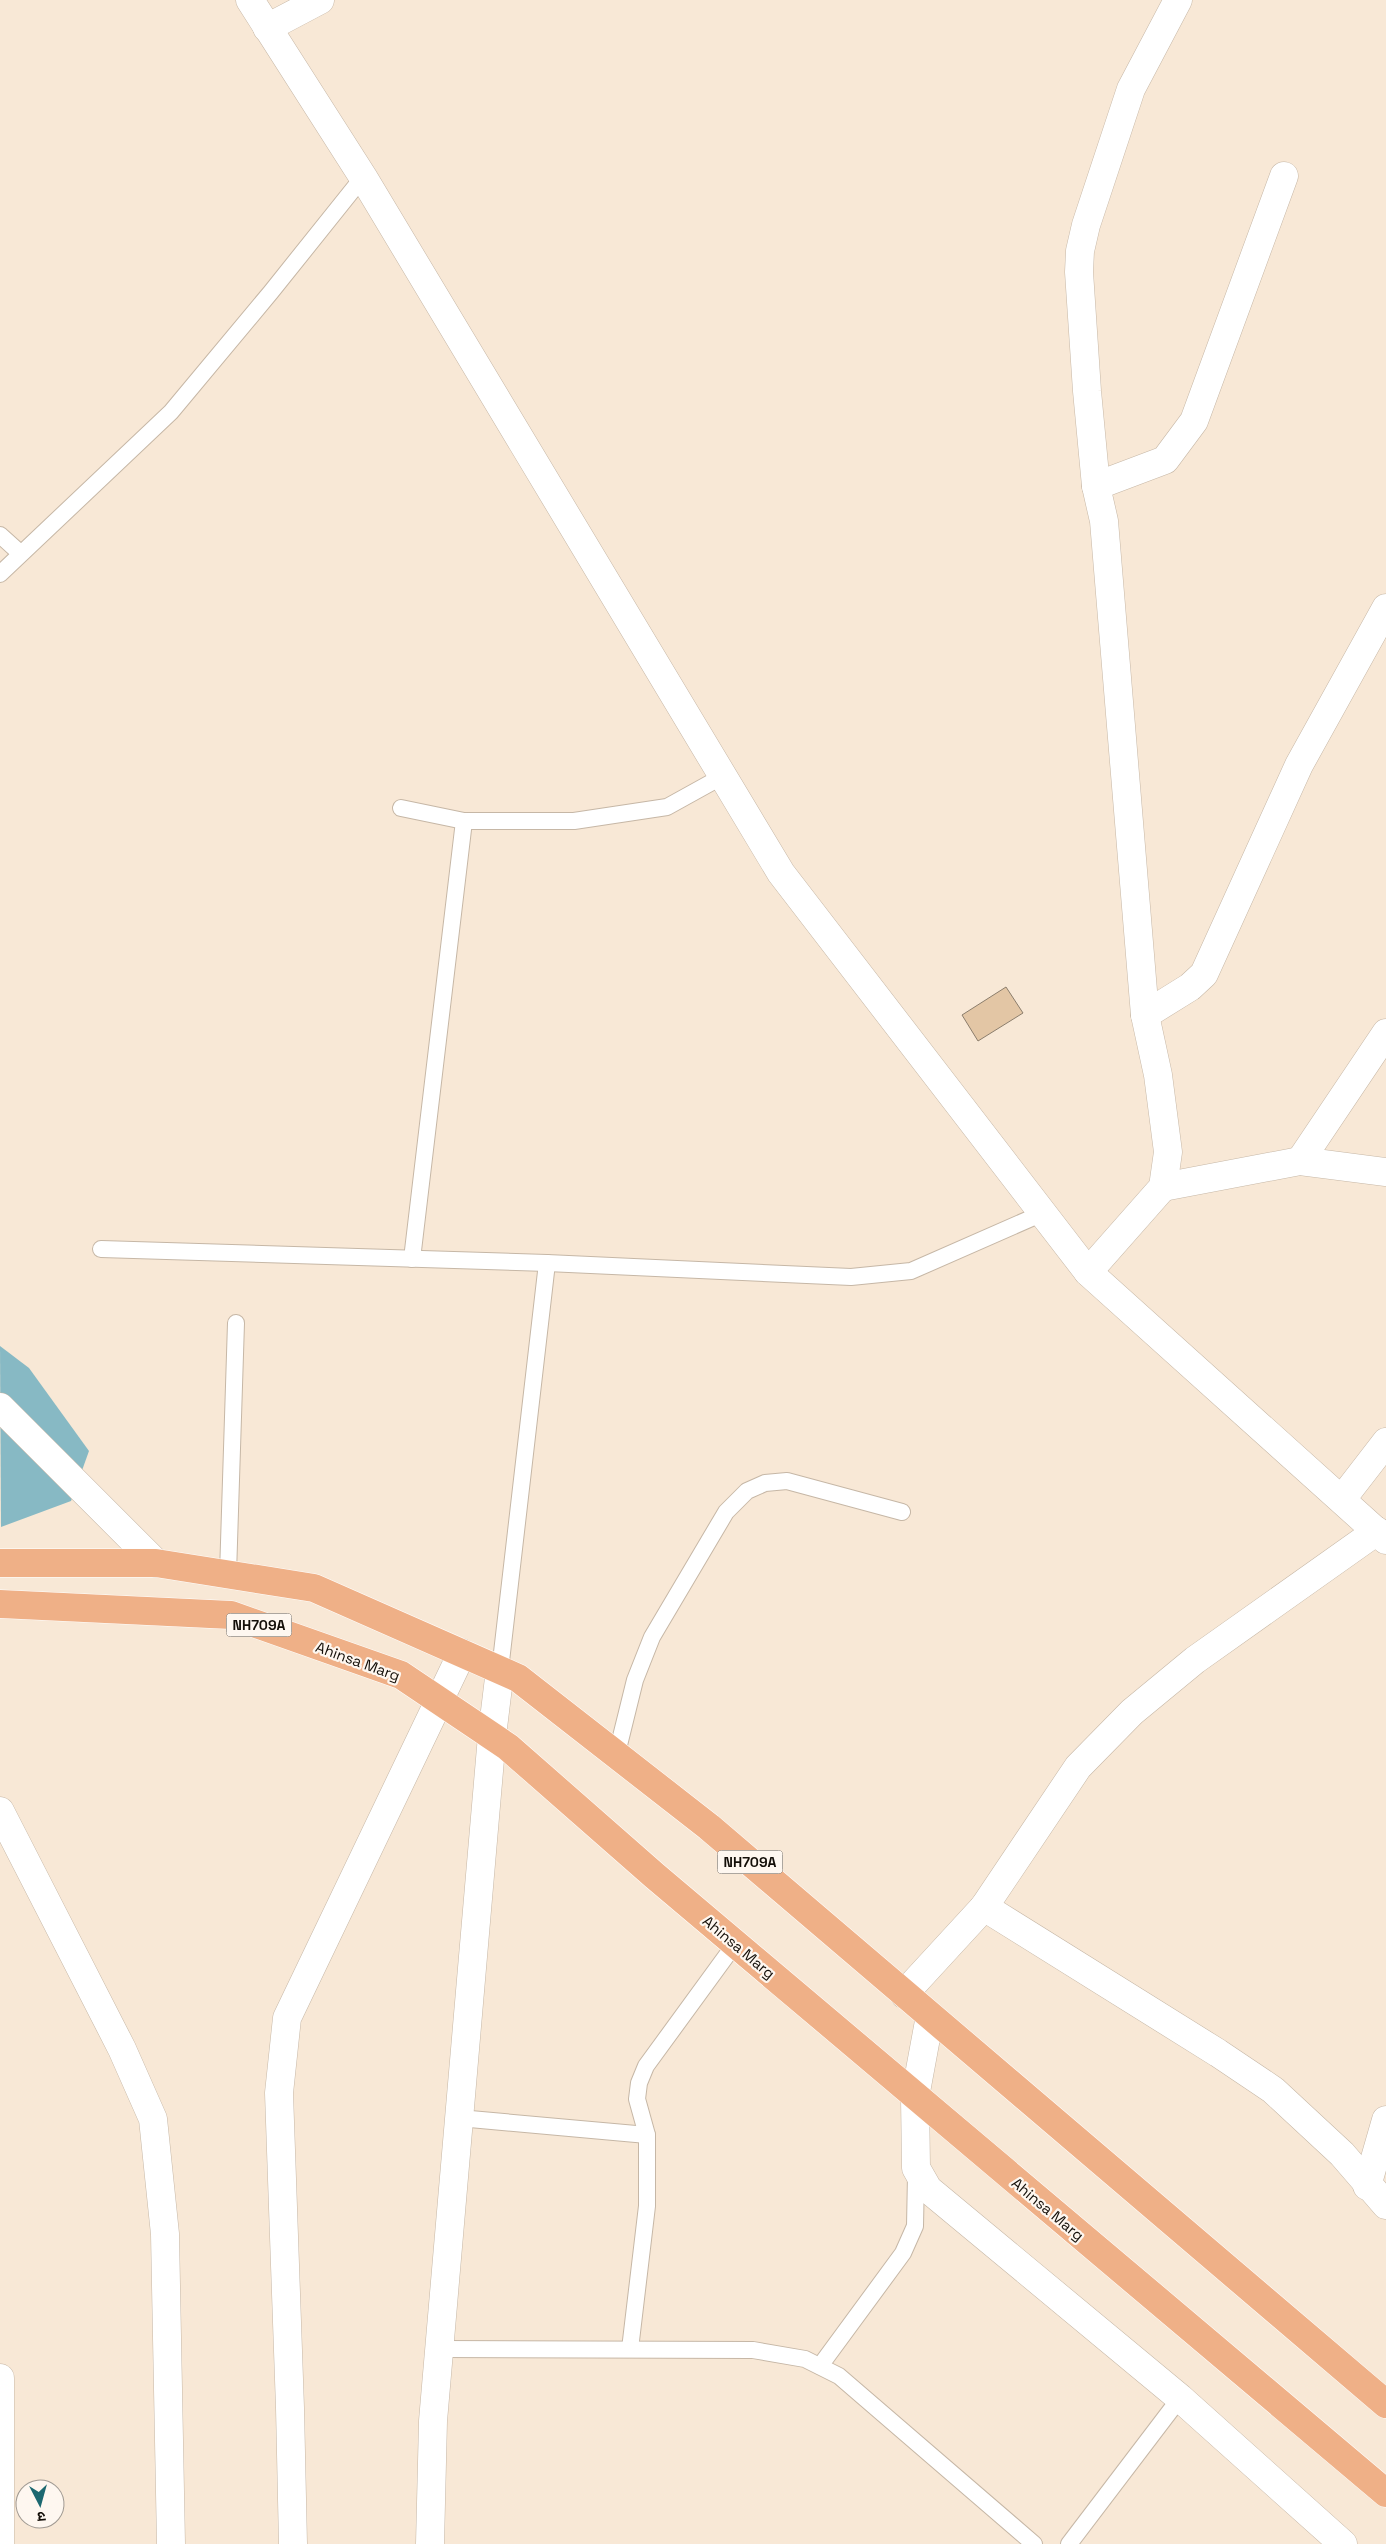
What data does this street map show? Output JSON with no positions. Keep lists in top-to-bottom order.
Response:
{
  "streets": {
    "highway": ["NH709A", "Ahinsa Marg"]
  },
  "north": "bottom"
}
